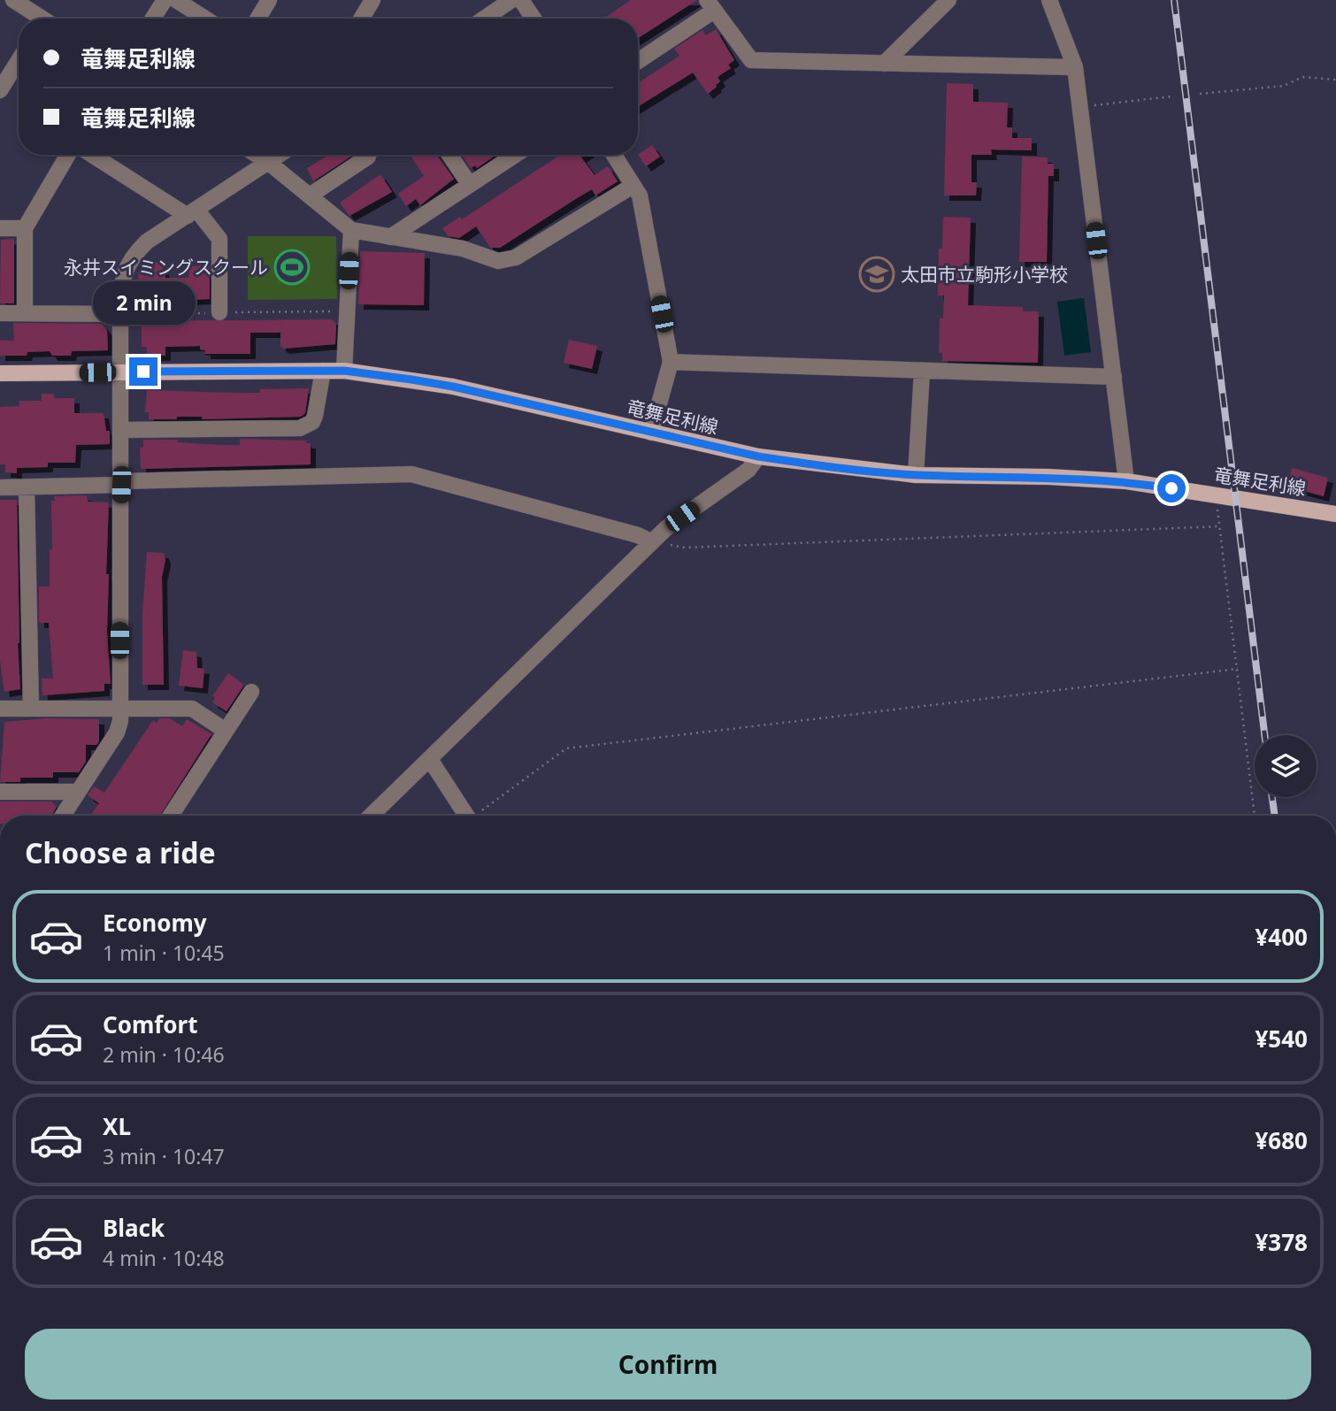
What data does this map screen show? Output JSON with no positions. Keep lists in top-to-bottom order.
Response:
{
  "streets": {
    "main road": ["竜舞足利線"]
  },
  "places": {
    "sports": ["永井スイミングスクール"],
    "school or university": ["太田市立駒形小学校"]
  },
  "page": {
    "banner": ["竜舞足利線", "竜舞足利線"],
    "bubble": "2 min",
    "heading": "Choose a ride",
    "list": [
      {
        "name": "Economy",
        "note": "1 min · 10:45",
        "value": "¥400"
      },
      {
        "name": "Comfort",
        "note": "2 min · 10:46",
        "value": "¥540"
      },
      {
        "name": "XL",
        "note": "3 min · 10:47",
        "value": "¥680"
      },
      {
        "name": "Black",
        "note": "4 min · 10:48",
        "value": "¥378"
      }
    ],
    "buttons": "Confirm"
  }
}
